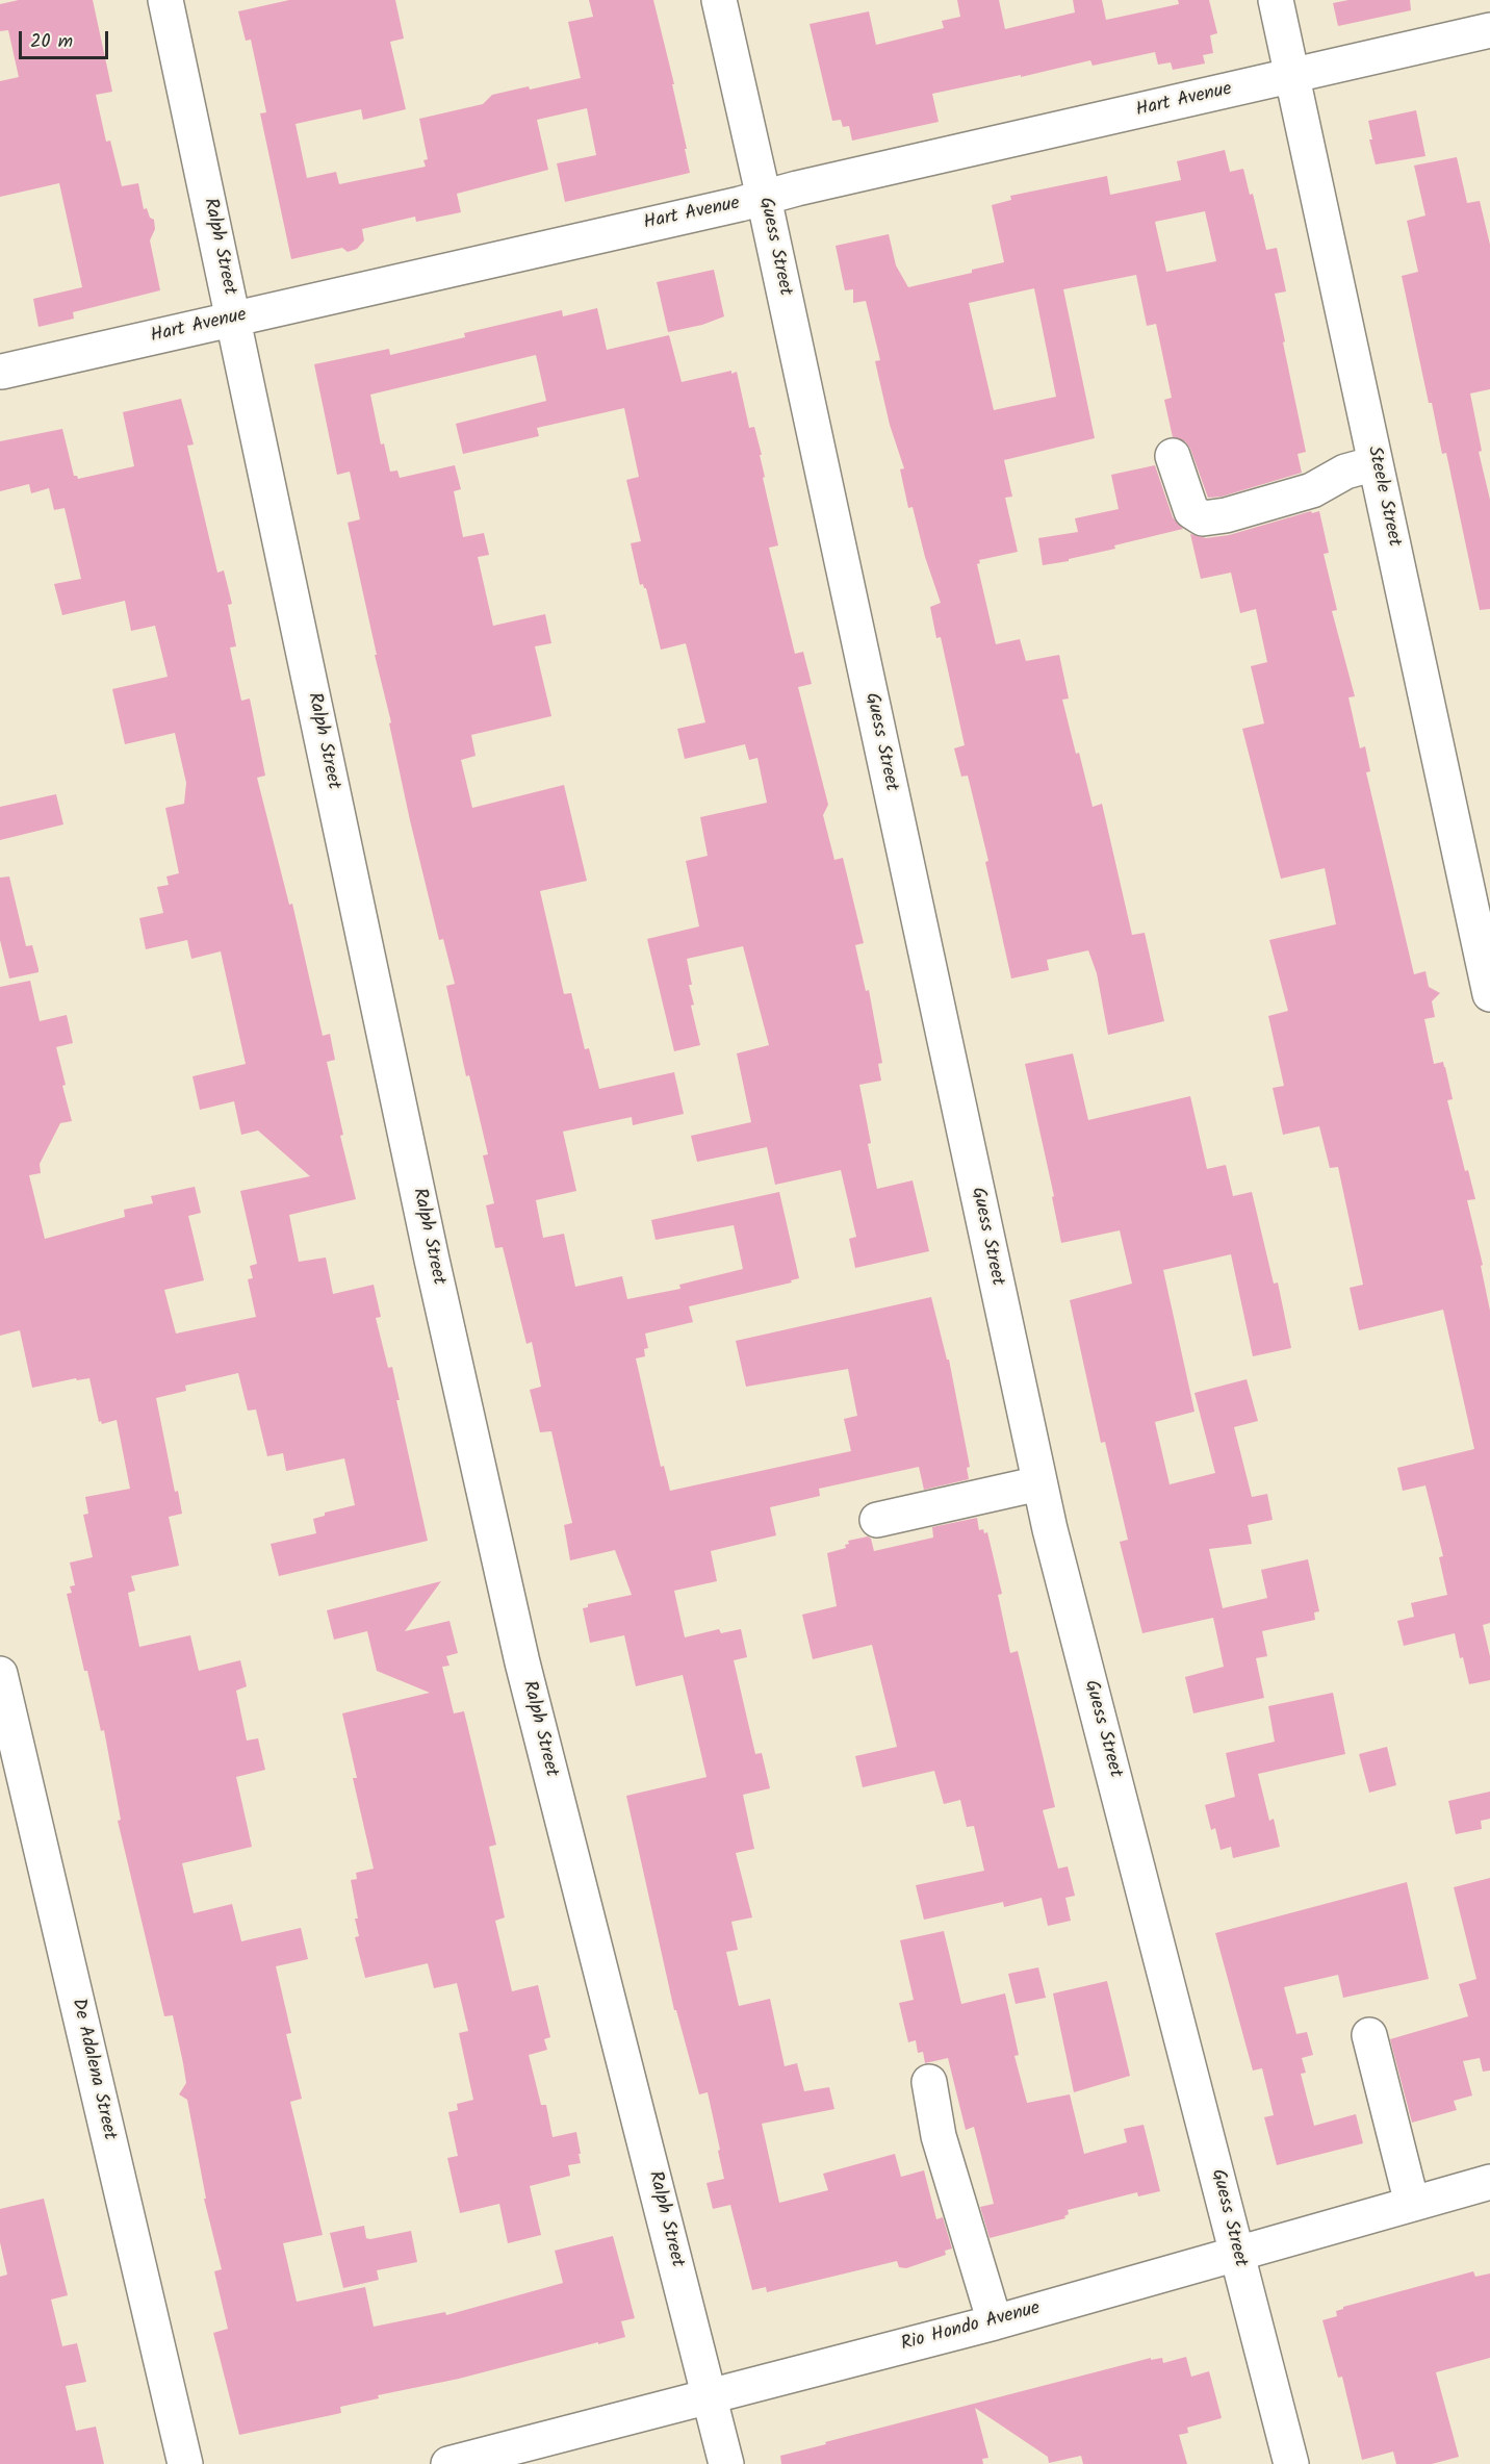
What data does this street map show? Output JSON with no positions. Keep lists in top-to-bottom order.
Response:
{
  "streets": {
    "street": [
      "Hart Avenue",
      "Ralph Street",
      "Guess Street",
      "Steele Street",
      "De Adalena Street",
      "Rio Hondo Avenue"
    ]
  },
  "crossings": [
    ["Hart Avenue", "Ralph Street"],
    ["Hart Avenue", "Guess Street"],
    ["Hart Avenue", "Steele Street"],
    ["Ralph Street", "Rio Hondo Avenue"],
    ["Guess Street", "Rio Hondo Avenue"]
  ],
  "scale_bar": "20 m"
}
